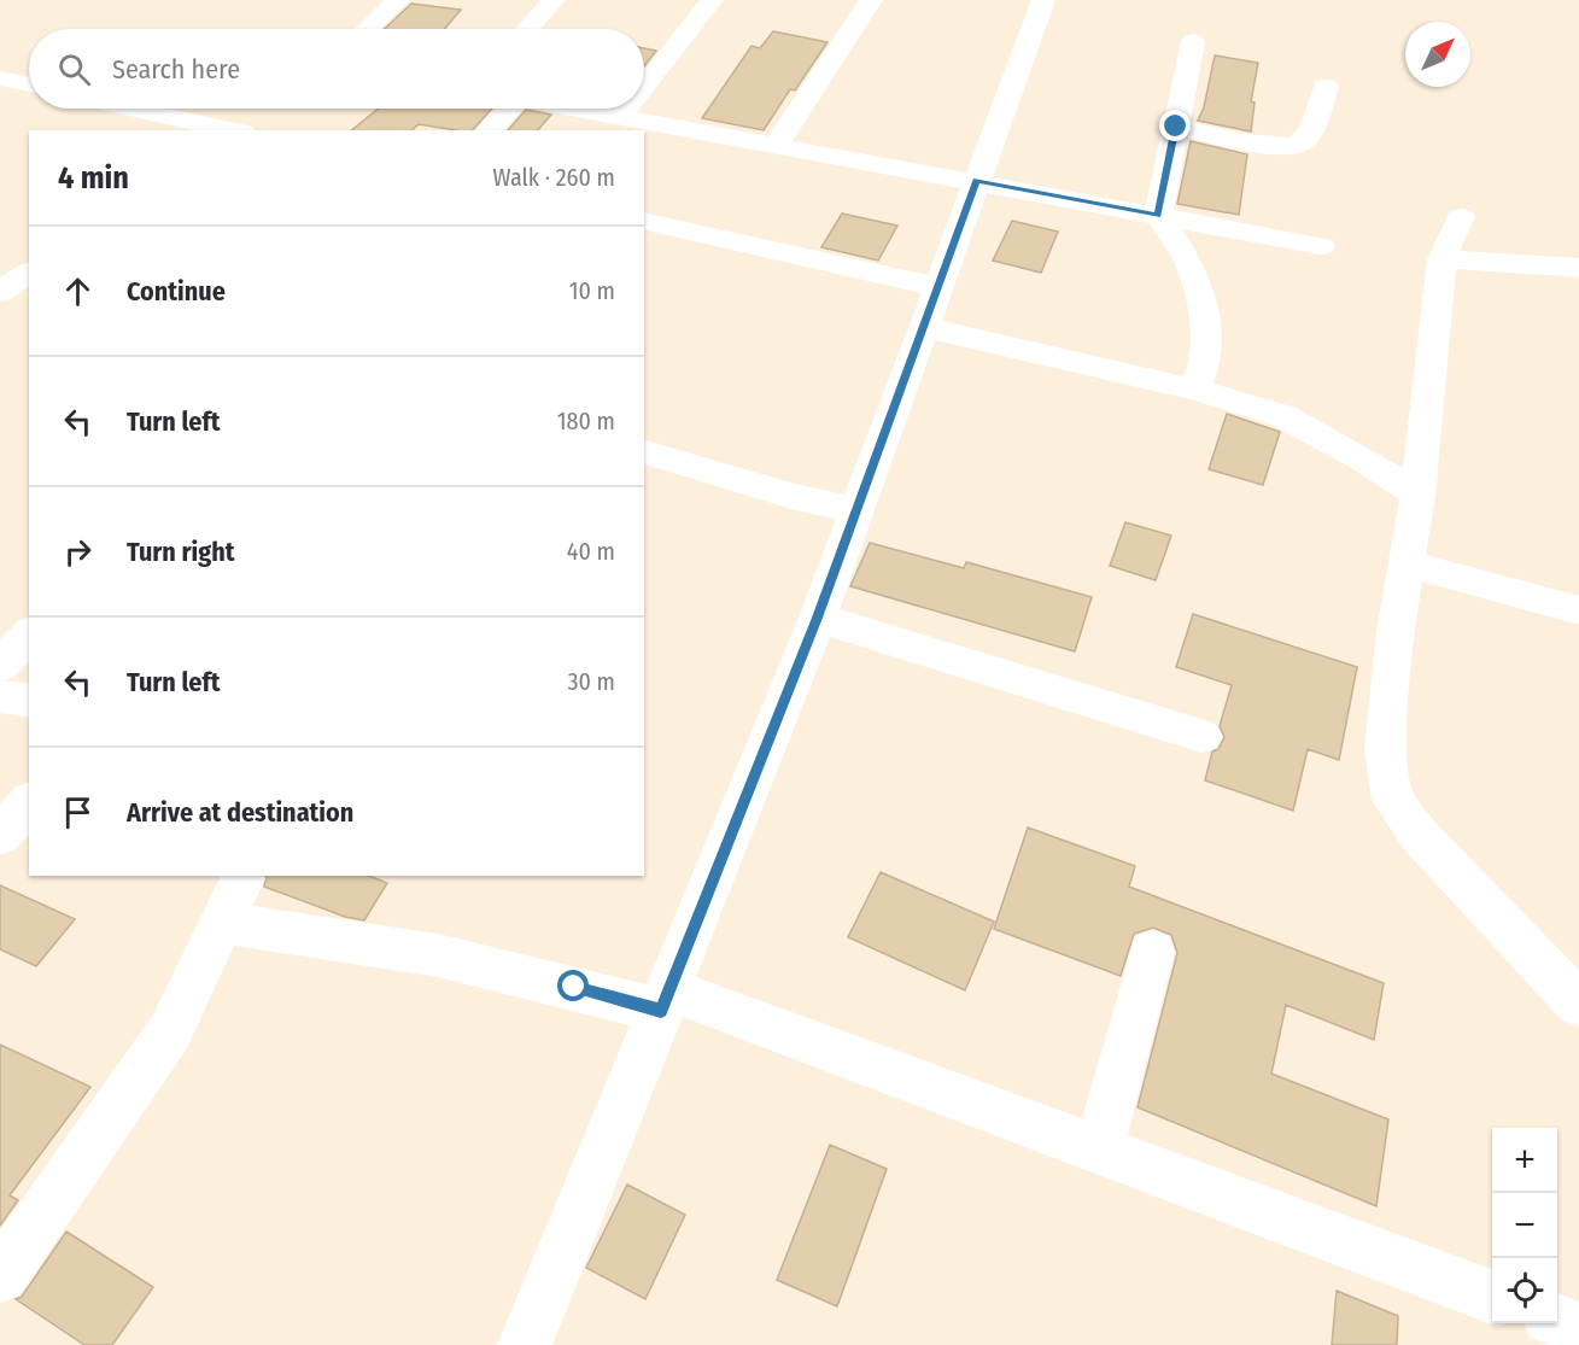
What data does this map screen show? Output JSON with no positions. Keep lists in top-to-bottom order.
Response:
{
  "north": "top right",
  "page": {
    "search": "Search here",
    "heading": ["4 min", "Walk · 260 m"],
    "list": [
      ["Continue", "10 m"],
      ["Turn left", "180 m"],
      ["Turn right", "40 m"],
      ["Turn left", "30 m"],
      "Arrive at destination"
    ],
    "map_buttons": ["+", "−"]
  }
}
